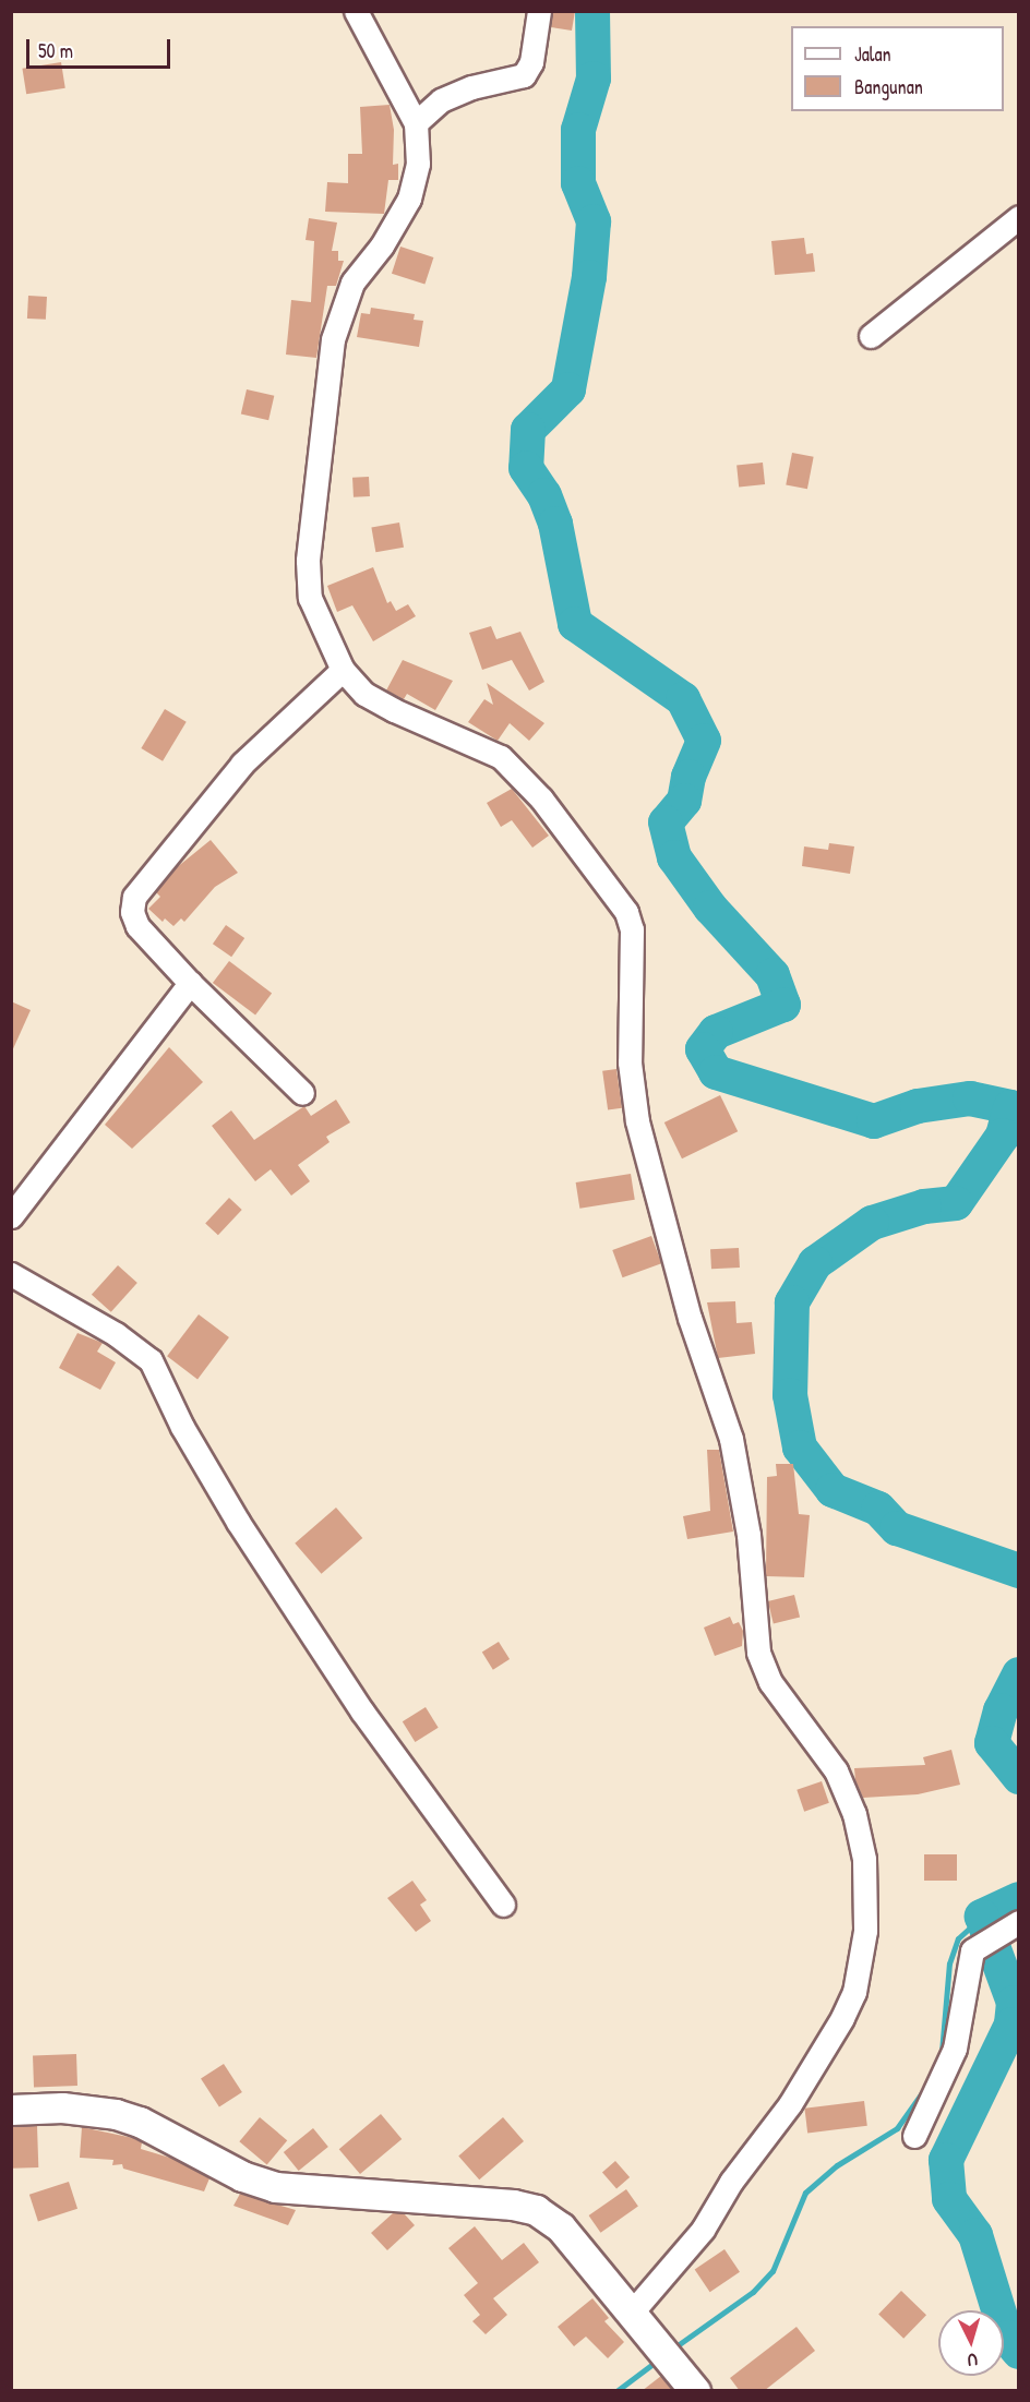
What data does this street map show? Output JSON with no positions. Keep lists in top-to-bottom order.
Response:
{
  "legend": ["Jalan", "Bangunan"],
  "scale_bar": "50 m",
  "north": "bottom"
}
